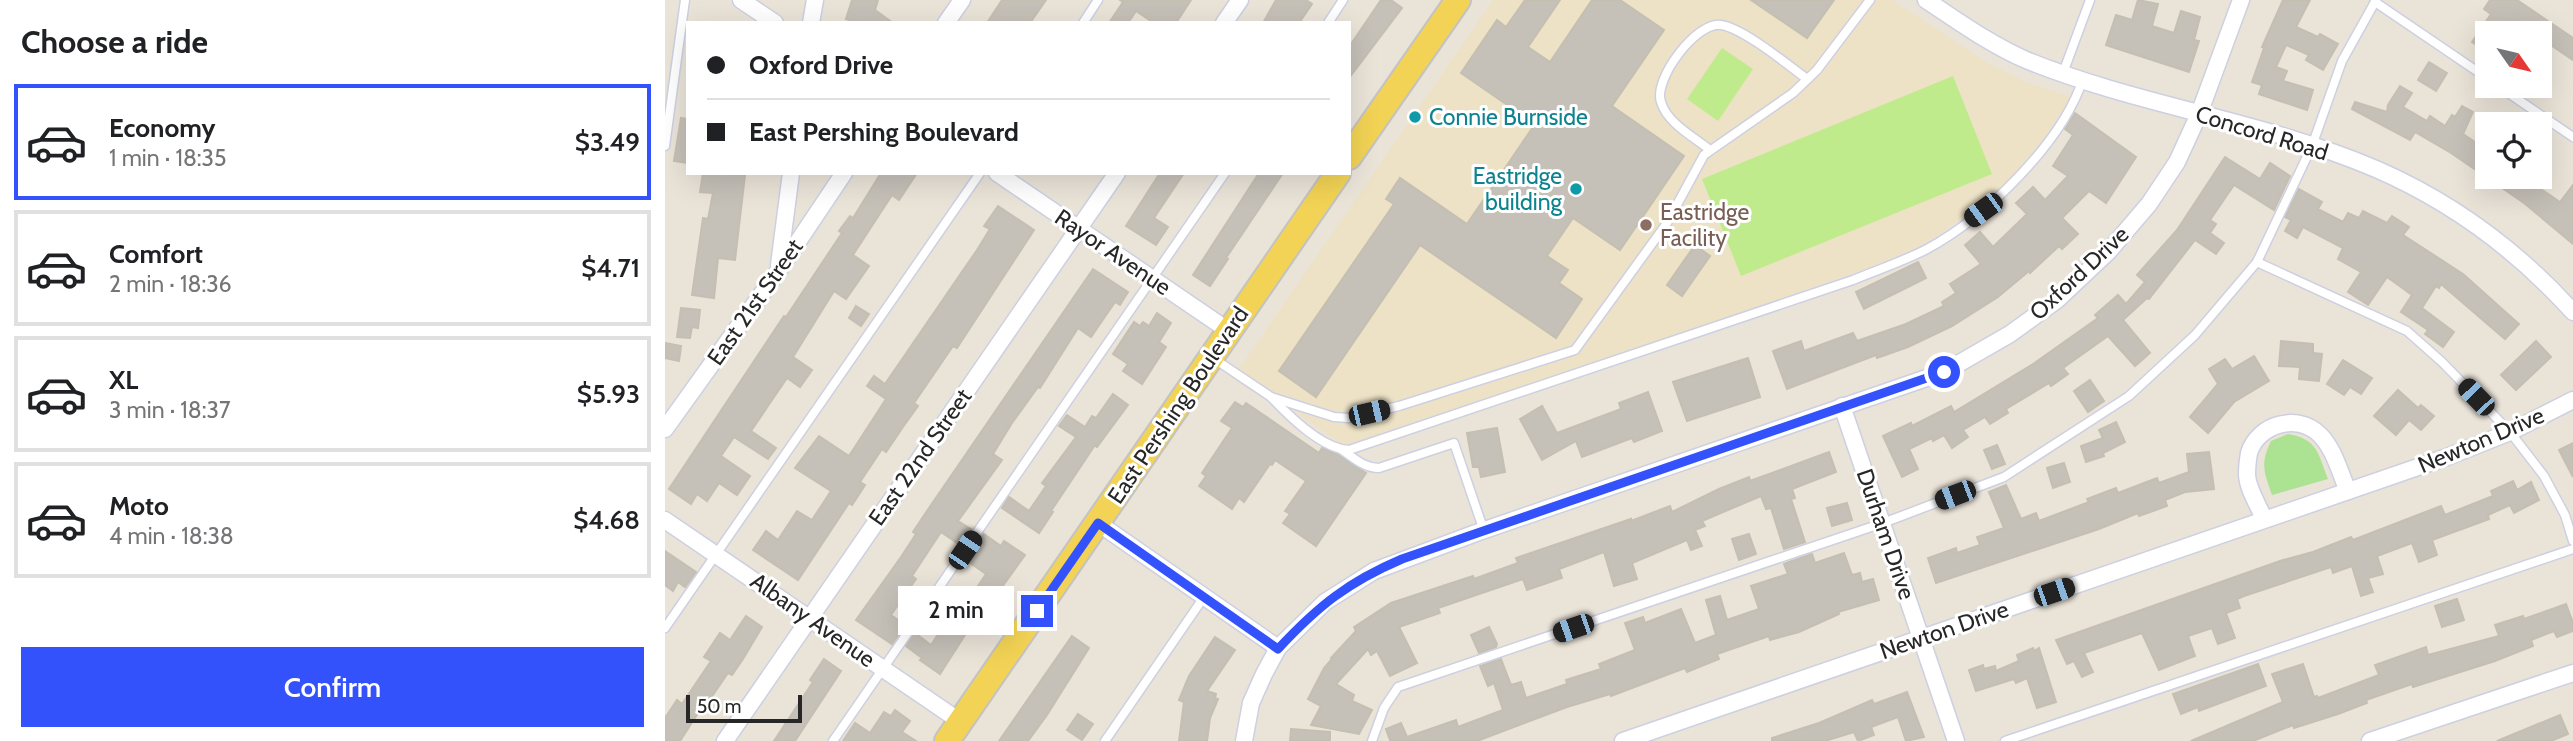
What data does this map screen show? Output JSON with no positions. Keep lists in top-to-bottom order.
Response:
{
  "streets": {
    "main road": ["East Pershing Boulevard"],
    "street": [
      "Concord Road",
      "Rayor Avenue",
      "Oxford Drive",
      "East 21st Street",
      "Newton Drive",
      "East 22nd Street",
      "Durham Drive",
      "Albany Avenue"
    ]
  },
  "crossings": [
    ["Concord Road", "Oxford Drive"],
    ["Rayor Avenue", "East Pershing Boulevard"],
    ["Rayor Avenue", "East 22nd Street"],
    ["Oxford Drive", "Durham Drive"],
    ["East Pershing Boulevard", "Albany Avenue"],
    ["Newton Drive", "Durham Drive"],
    ["East 22nd Street", "Albany Avenue"]
  ],
  "places": ["Connie Burnside", "Eastridge building", "Eastridge Facility"],
  "scale_bar": "50 m",
  "north": "bottom right",
  "page": {
    "heading": "Choose a ride",
    "banner": ["Oxford Drive", "East Pershing Boulevard"],
    "list": [
      {
        "name": "Economy",
        "note": "1 min · 18:35",
        "value": "$3.49"
      },
      {
        "name": "Comfort",
        "note": "2 min · 18:36",
        "value": "$4.71"
      },
      {
        "name": "XL",
        "note": "3 min · 18:37",
        "value": "$5.93"
      },
      {
        "name": "Moto",
        "note": "4 min · 18:38",
        "value": "$4.68"
      }
    ],
    "bubble": "2 min",
    "buttons": "Confirm",
    "scale": "50 m"
  }
}
